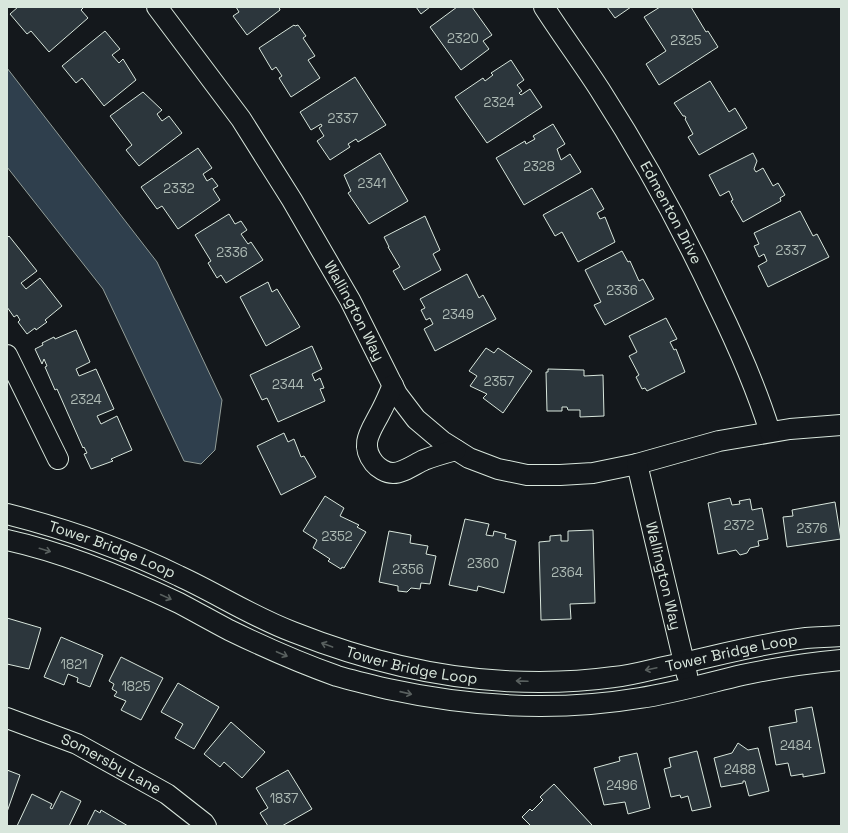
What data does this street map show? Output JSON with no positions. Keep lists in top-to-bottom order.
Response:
{
  "streets": {
    "street": [
      "Edmenton Drive",
      "Wallington Way",
      "Tower Bridge Loop",
      "Somersby Lane"
    ]
  },
  "crossings": [
    ["Edmenton Drive", "Wallington Way"],
    ["Wallington Way", "Tower Bridge Loop"]
  ],
  "house_numbers": [
    "2320",
    "2325",
    "2324",
    "2337",
    "2328",
    "2341",
    "2332",
    "2337",
    "2336",
    "2336",
    "2349",
    "2357",
    "2344",
    "2324",
    "2372",
    "2376",
    "2352",
    "2360",
    "2356",
    "2364",
    "1821",
    "1825",
    "2484",
    "2488",
    "2496",
    "1837"
  ]
}
